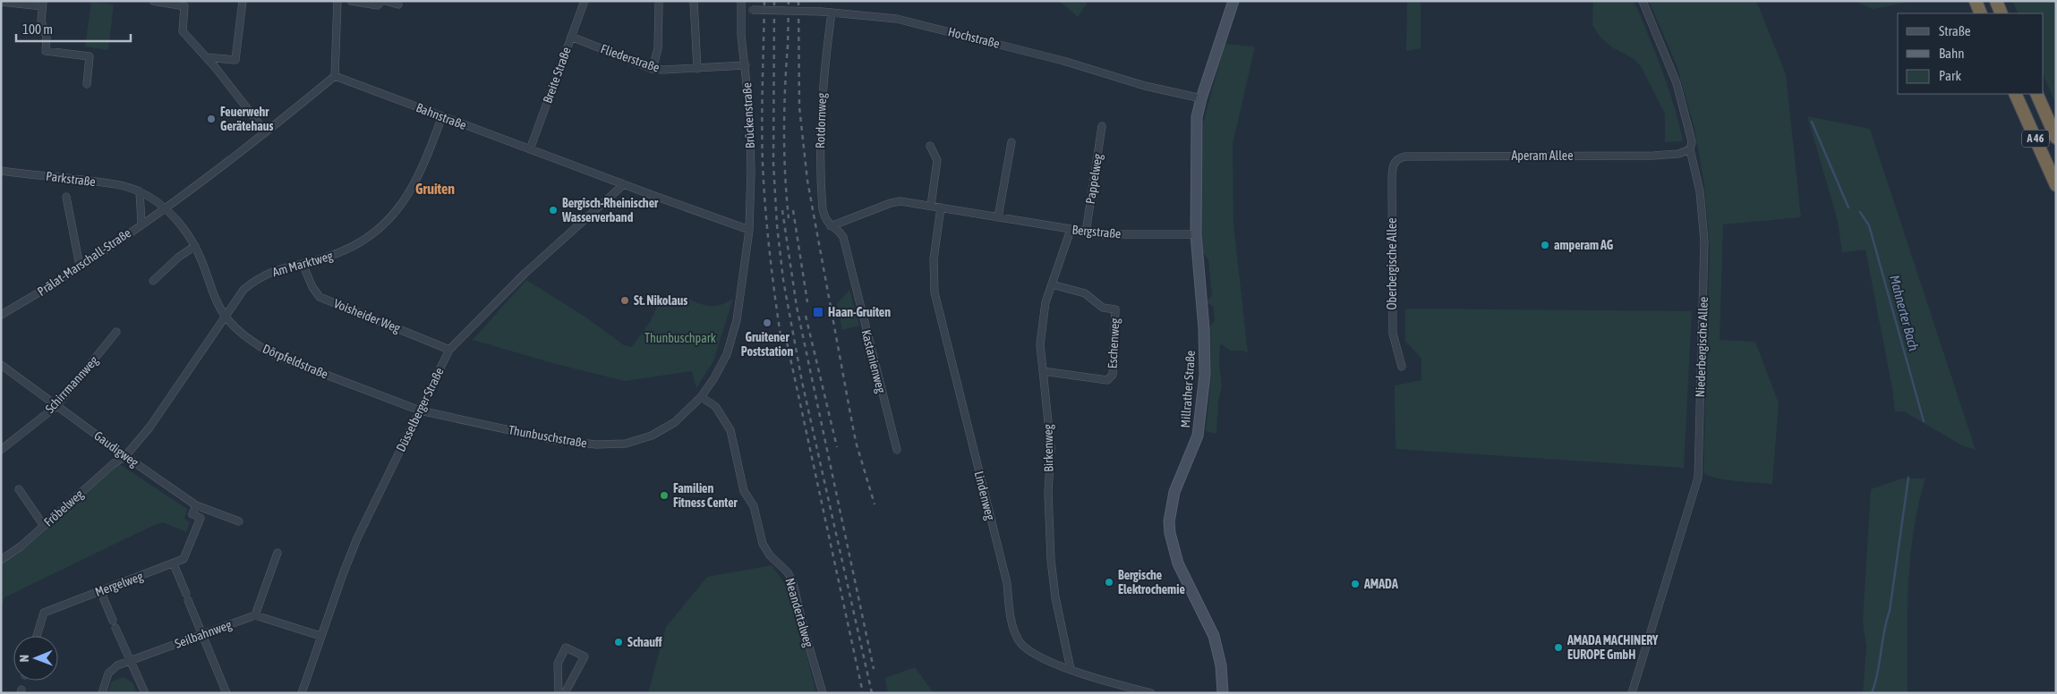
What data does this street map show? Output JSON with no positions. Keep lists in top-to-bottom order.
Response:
{
  "streets": {
    "highway": ["A 46"],
    "main road": ["Millrather Straße"],
    "street": [
      "Hochstraße",
      "Fliederstraße",
      "Breite Straße",
      "Brückenstraße",
      "Bahnstraße",
      "Rotdornweg",
      "Aperam Allee",
      "Parkstraße",
      "Pappelweg",
      "Bergstraße",
      "Prälat-Marschall-Straße",
      "Am Marktweg",
      "Oberbergische Allee",
      "Voisheider Weg",
      "Eschenweg",
      "Niederbergische Allee",
      "Dörpfeldstraße",
      "Kastanienweg",
      "Schirrmannweg",
      "Düsselberger Straße",
      "Thunbuschstraße",
      "Birkenweg",
      "Gaudigweg",
      "Lindenweg",
      "Fröbelweg",
      "Mergelweg",
      "Neandertalweg",
      "Seilbahnweg"
    ]
  },
  "crossings": [
    ["Hochstraße", "Brückenstraße"],
    ["Hochstraße", "Rotdornweg"],
    ["Hochstraße", "Millrather Straße"],
    ["Fliederstraße", "Breite Straße"],
    ["Fliederstraße", "Brückenstraße"],
    ["Breite Straße", "Bahnstraße"],
    ["Brückenstraße", "Bahnstraße"],
    ["Brückenstraße", "Thunbuschstraße"],
    ["Bahnstraße", "Am Marktweg"],
    ["Bahnstraße", "Düsselberger Straße"],
    ["Bahnstraße", "Thunbuschstraße"],
    ["Rotdornweg", "Bergstraße"],
    ["Rotdornweg", "Kastanienweg"],
    ["Aperam Allee", "Oberbergische Allee"],
    ["Aperam Allee", "Niederbergische Allee"],
    ["Parkstraße", "Prälat-Marschall-Straße"],
    ["Parkstraße", "Dörpfeldstraße"],
    ["Pappelweg", "Bergstraße"],
    ["Bergstraße", "Kastanienweg"],
    ["Bergstraße", "Millrather Straße"],
    ["Bergstraße", "Birkenweg"],
    ["Bergstraße", "Lindenweg"],
    ["Prälat-Marschall-Straße", "Dörpfeldstraße"],
    ["Am Marktweg", "Voisheider Weg"],
    ["Am Marktweg", "Dörpfeldstraße"],
    ["Am Marktweg", "Gaudigweg"],
    ["Am Marktweg", "Fröbelweg"],
    ["Voisheider Weg", "Düsselberger Straße"],
    ["Eschenweg", "Birkenweg"],
    ["Dörpfeldstraße", "Düsselberger Straße"],
    ["Dörpfeldstraße", "Thunbuschstraße"],
    ["Schirrmannweg", "Gaudigweg"],
    ["Düsselberger Straße", "Thunbuschstraße"],
    ["Thunbuschstraße", "Neandertalweg"],
    ["Birkenweg", "Lindenweg"],
    ["Gaudigweg", "Fröbelweg"],
    ["Gaudigweg", "Mergelweg"]
  ],
  "districts": ["Gruiten"],
  "water": ["Mahnerter Bach"],
  "parks": ["Thunbuschpark"],
  "places": {
    "other": [
      "Feuerwehr Gerätehaus",
      "Bergisch-Rheinischer Wasserverband",
      "amperam AG",
      "St. Nikolaus",
      "Gruitener Poststation",
      "Familien Fitness Center",
      "Bergische Elektrochemie",
      "AMADA",
      "Schauff",
      "AMADA MACHINERY EUROPE GmbH"
    ],
    "transit": ["Haan-Gruiten"]
  },
  "legend": ["Straße", "Bahn", "Park"],
  "scale_bar": "100 m",
  "north": "left"
}
